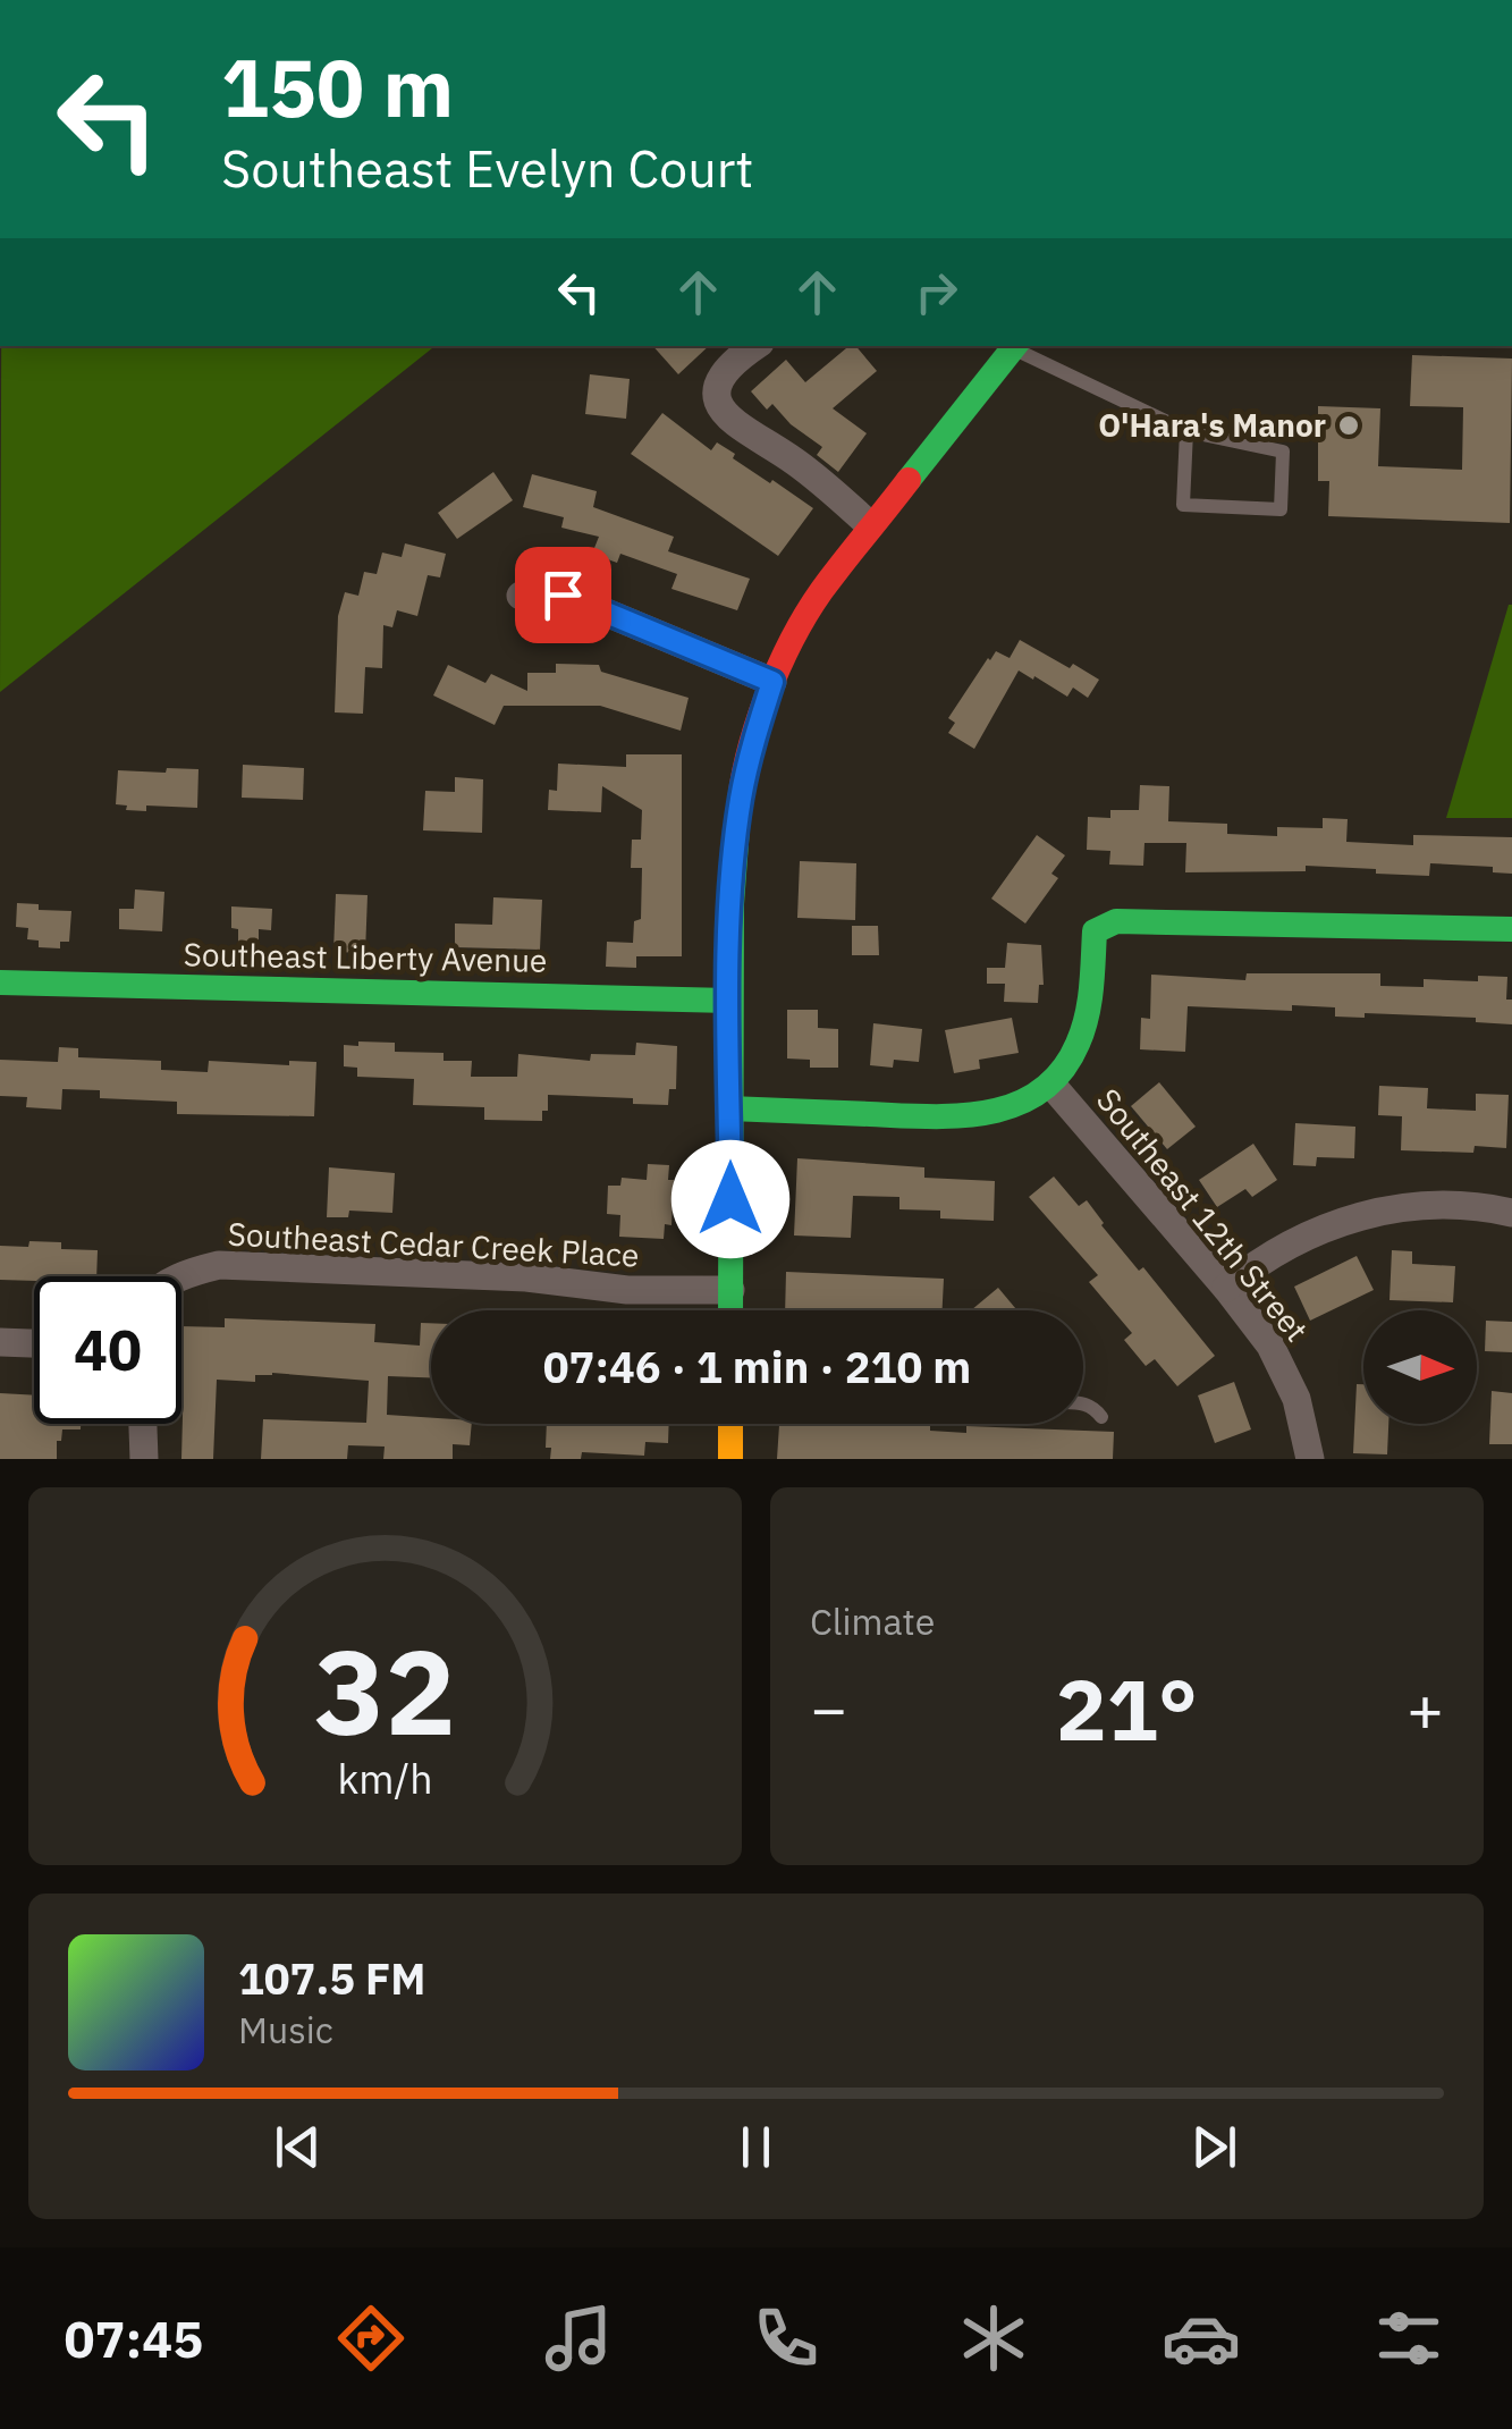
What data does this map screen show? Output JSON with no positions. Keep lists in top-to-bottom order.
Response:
{
  "streets": {
    "street": ["Southeast Liberty Avenue", "Southeast 12th Street", "Southeast Cedar Creek Place"]
  },
  "places": ["O'Hara's Manor"],
  "north": "right",
  "page": {
    "turn": ["150 m", "Southeast Evelyn Court"],
    "limit": "40",
    "trip": "07:46 · 1 min · 210 m",
    "tile": "Climate",
    "heat": ["−", "21°", "+"],
    "song": ["107.5 FM", "Music"],
    "tabs": "07:45",
    "gauge": ["32", "km/h"]
  }
}
